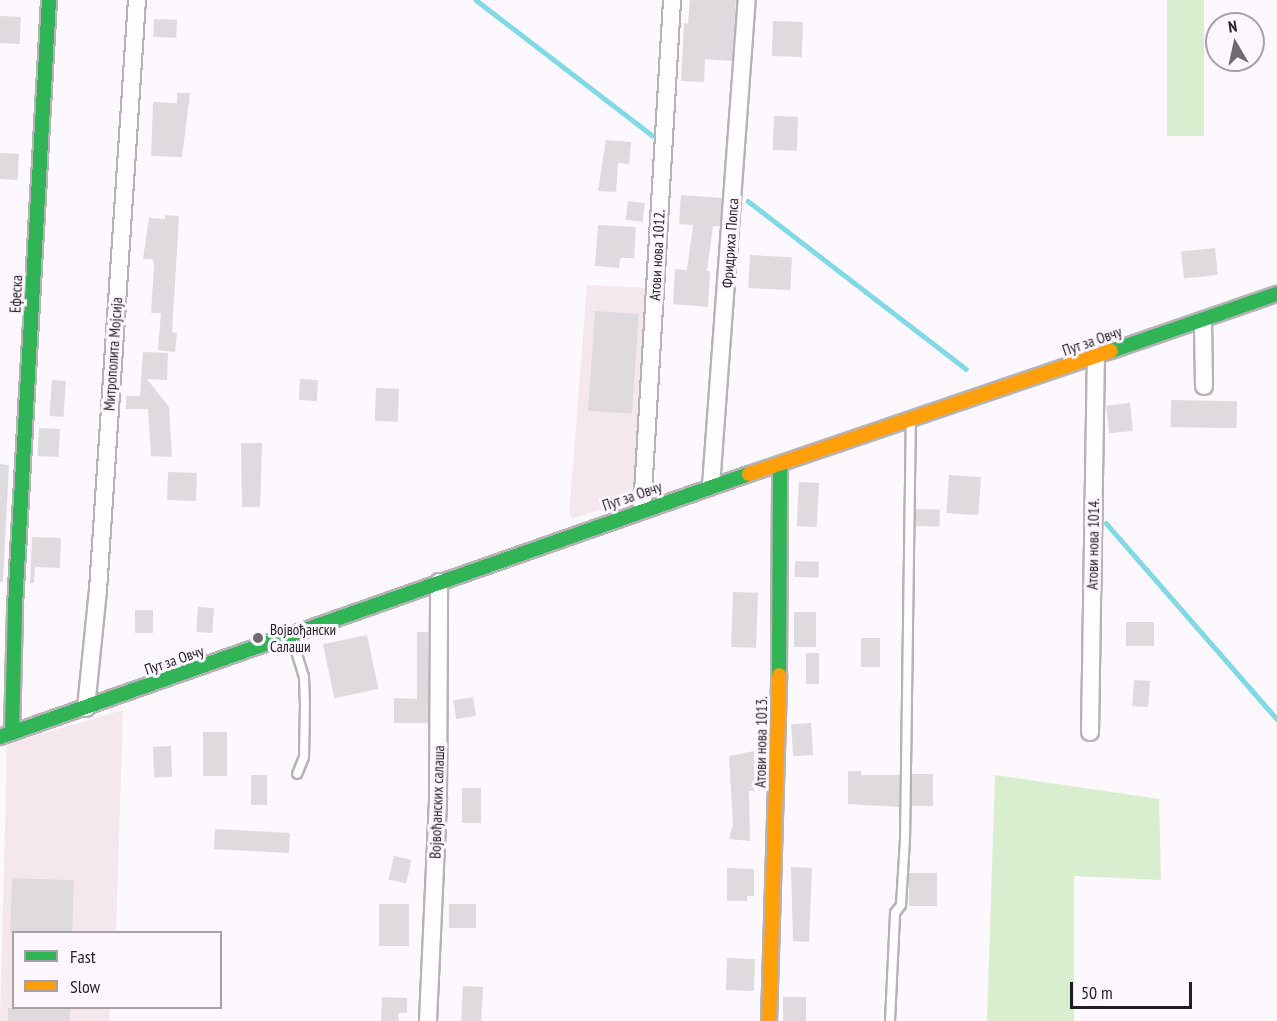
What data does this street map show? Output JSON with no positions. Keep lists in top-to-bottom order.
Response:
{
  "streets": {
    "street": [
      "Фридриха Попса",
      "Атови нова 1012.",
      "Ефеска",
      "Пут за Овчу",
      "Митрополита Мојсија",
      "Атови нова 1014.",
      "Атови нова 1013.",
      "Војвођанских салаша"
    ]
  },
  "crossings": [
    ["Фридриха Попса", "Пут за Овчу"],
    ["Атови нова 1012.", "Пут за Овчу"],
    ["Ефеска", "Пут за Овчу"],
    ["Пут за Овчу", "Митрополита Мојсија"],
    ["Пут за Овчу", "Атови нова 1014."],
    ["Пут за Овчу", "Атови нова 1013."],
    ["Пут за Овчу", "Војвођанских салаша"]
  ],
  "places": ["Војвођански Салаши"],
  "legend": ["Fast", "Slow"],
  "scale_bar": "50 m",
  "north": "top"
}
